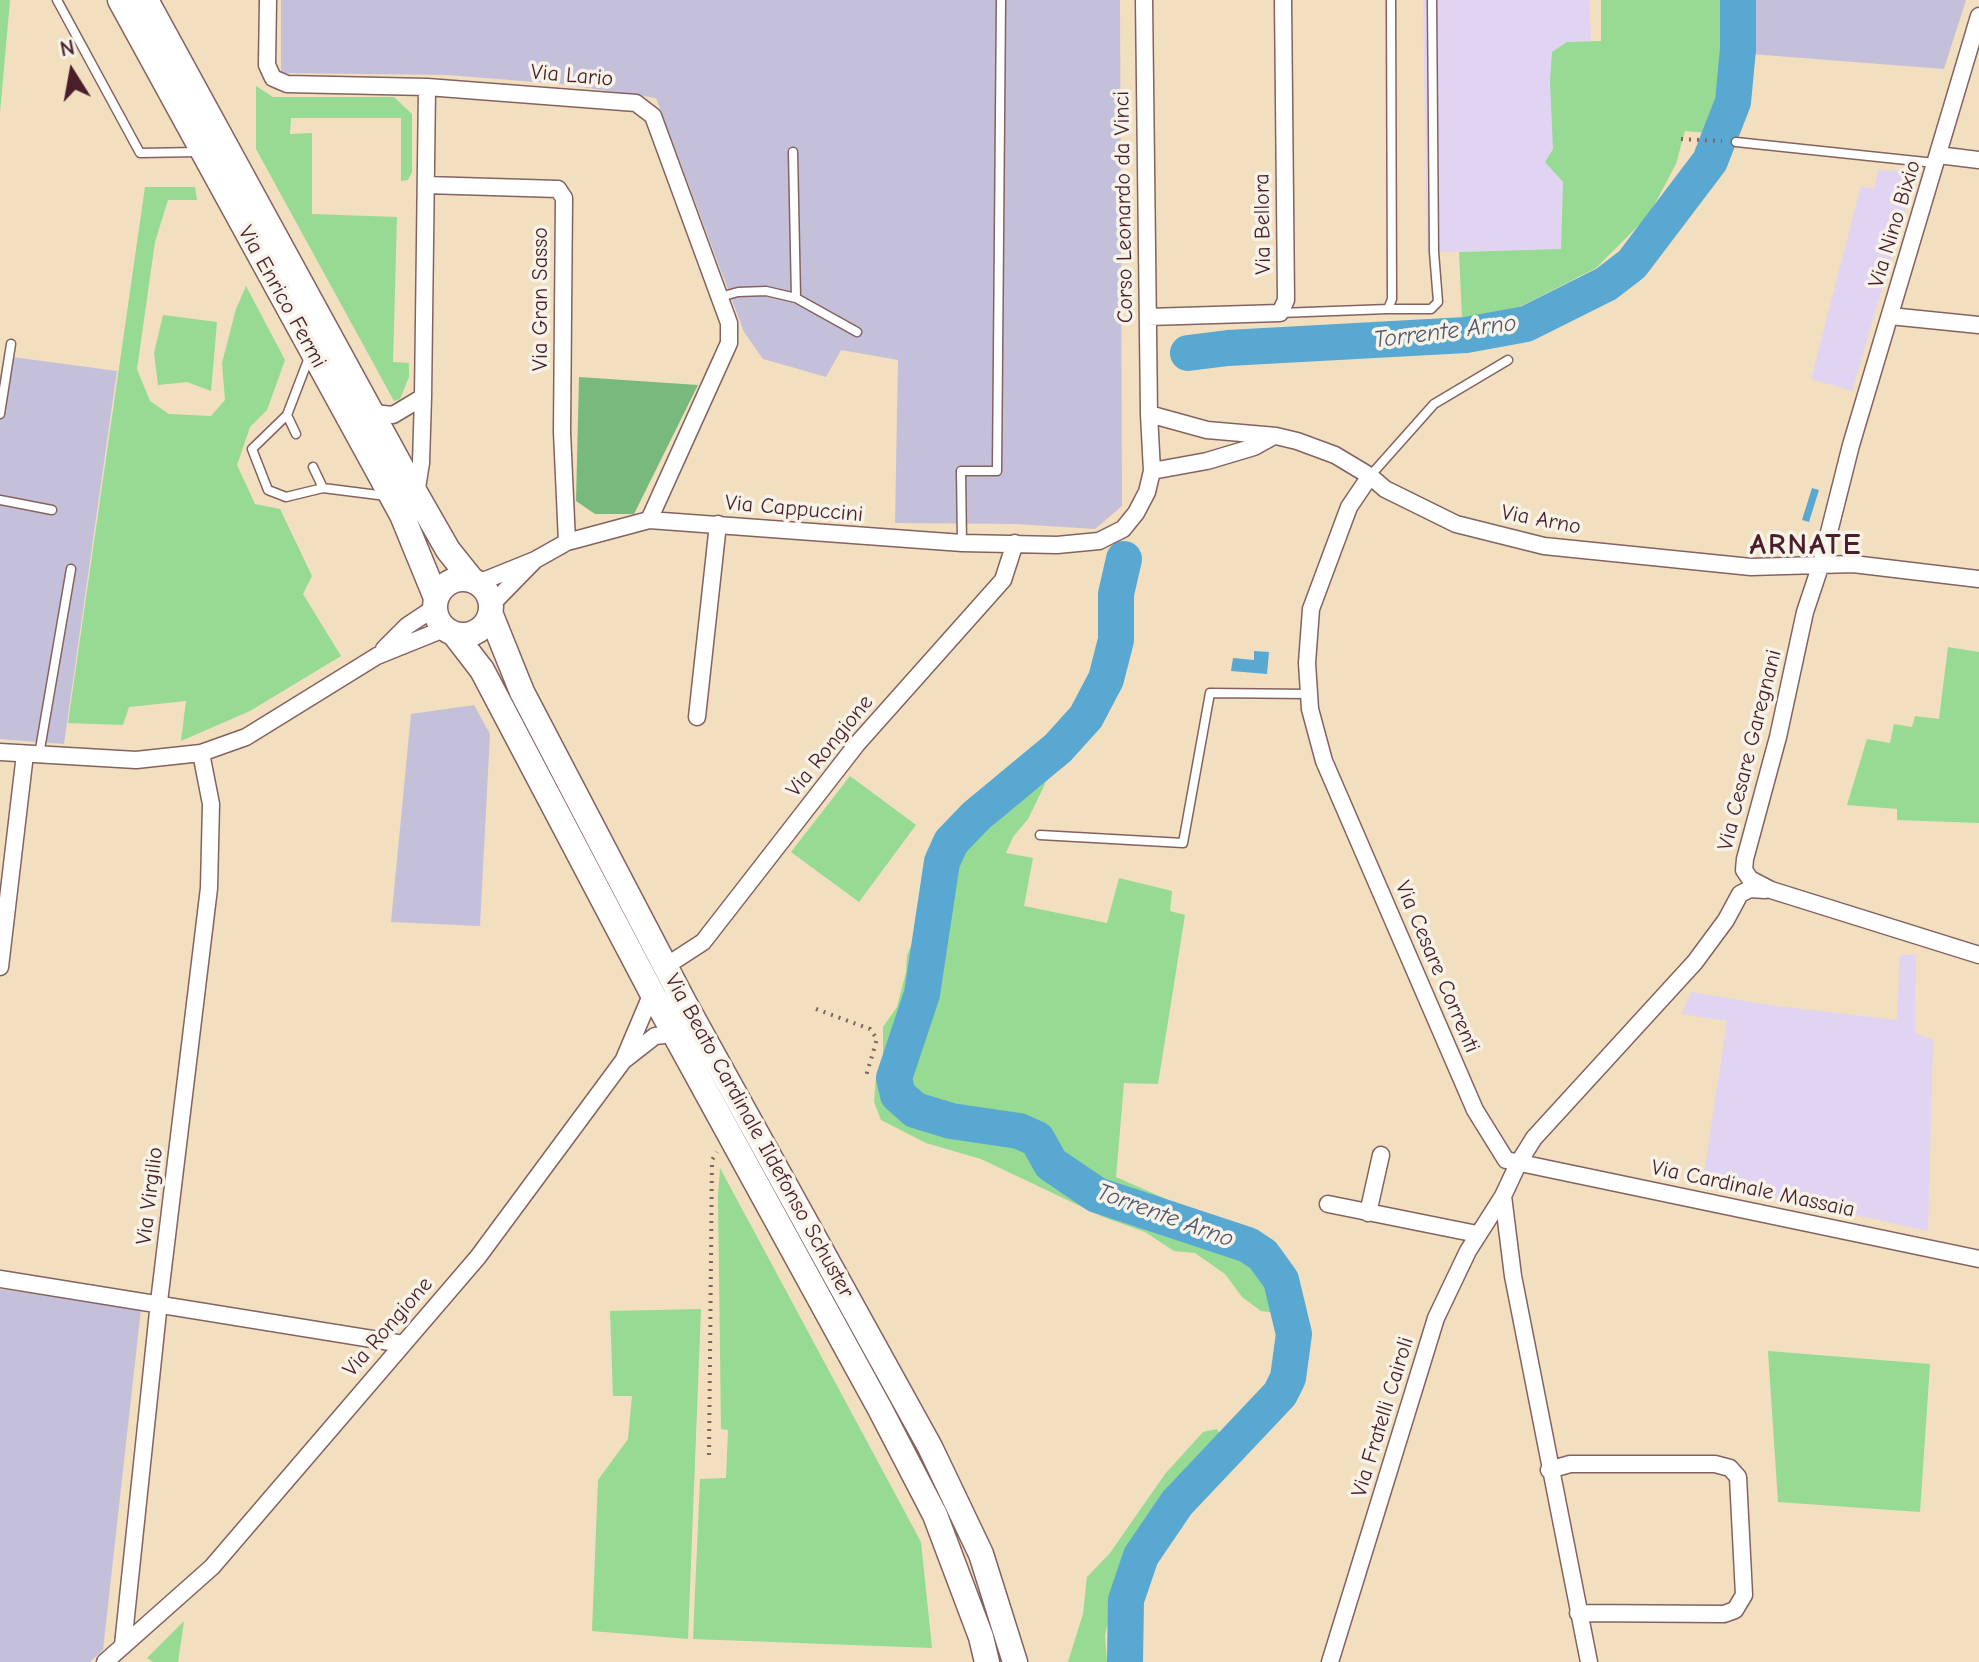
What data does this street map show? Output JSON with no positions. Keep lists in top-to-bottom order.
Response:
{
  "streets": {
    "street": [
      "Via Lario",
      "Corso Leonardo da Vinci",
      "Via Bellora",
      "Via Nino Bixio",
      "Via Enrico Fermi",
      "Via Gran Sasso",
      "Via Cappuccini",
      "Via Arno",
      "Via Rongione",
      "Via Cesare Garegnani",
      "Via Cesare Correnti",
      "Via Beato Cardinale Ildefonso Schuster",
      "Via Cardinale Massaia",
      "Via Virgilio",
      "Via Fratelli Cairoli"
    ]
  },
  "crossings": [
    ["Via Lario", "Via Cappuccini"],
    ["Corso Leonardo da Vinci", "Via Cappuccini"],
    ["Corso Leonardo da Vinci", "Via Arno"],
    ["Via Nino Bixio", "Via Arno"],
    ["Via Nino Bixio", "Via Cesare Garegnani"],
    ["Via Enrico Fermi", "Via Cappuccini"],
    ["Via Enrico Fermi", "Via Beato Cardinale Ildefonso Schuster"],
    ["Via Gran Sasso", "Via Cappuccini"],
    ["Via Cappuccini", "Via Rongione"],
    ["Via Cappuccini", "Via Beato Cardinale Ildefonso Schuster"],
    ["Via Arno", "Via Cesare Garegnani"],
    ["Via Arno", "Via Cesare Correnti"],
    ["Via Rongione", "Via Beato Cardinale Ildefonso Schuster"],
    ["Via Rongione", "Via Virgilio"],
    ["Via Cesare Correnti", "Via Cardinale Massaia"]
  ],
  "districts": ["ARNATE"],
  "water": ["Torrente Arno"],
  "north": "top"
}
